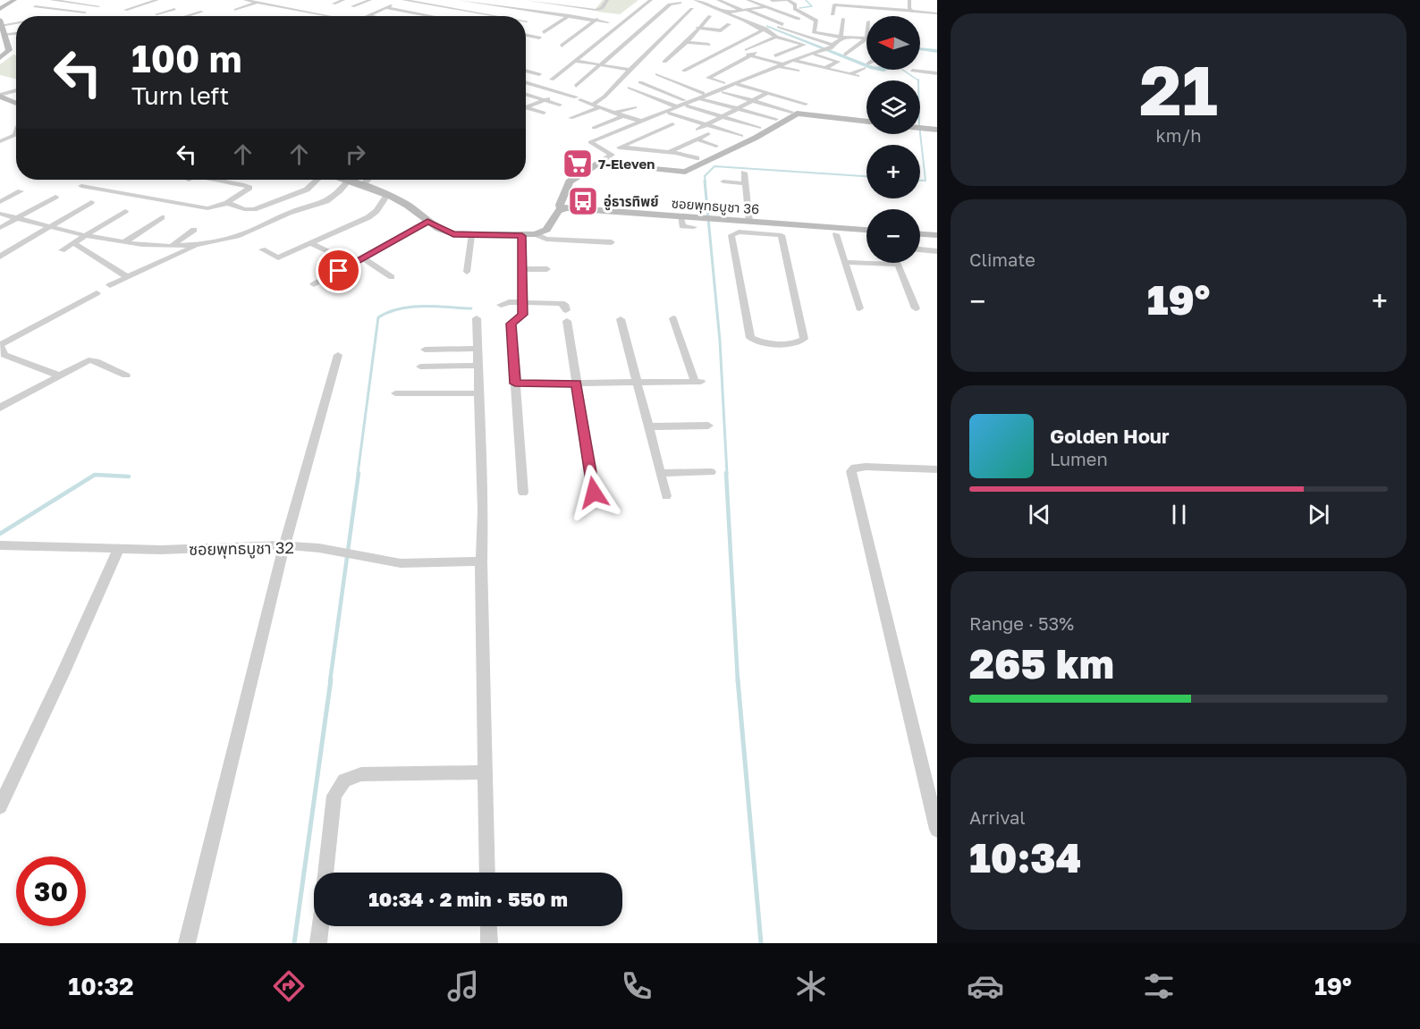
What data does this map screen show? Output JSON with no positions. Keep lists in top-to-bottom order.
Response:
{
  "streets": {
    "street": ["ซอยพุทธบูชา 36", "ซอยพุทธบูชา 32"]
  },
  "places": {
    "supermarket": ["7-Eleven"],
    "bus stop": ["อู่ธารทิพย์"]
  },
  "north": "left",
  "page": {
    "tile": [
      ["21", "km/h"],
      "Climate",
      ["Range · 53%", "265 km"],
      ["Arrival", "10:34"]
    ],
    "map_buttons": ["+", "−"],
    "turn": ["100 m", "Turn left"],
    "heat": ["−", "19°", "+"],
    "song": ["Golden Hour", "Lumen"],
    "limit": "30",
    "trip": "10:34 · 2 min · 550 m",
    "tabs": ["10:32", "19°"]
  }
}
